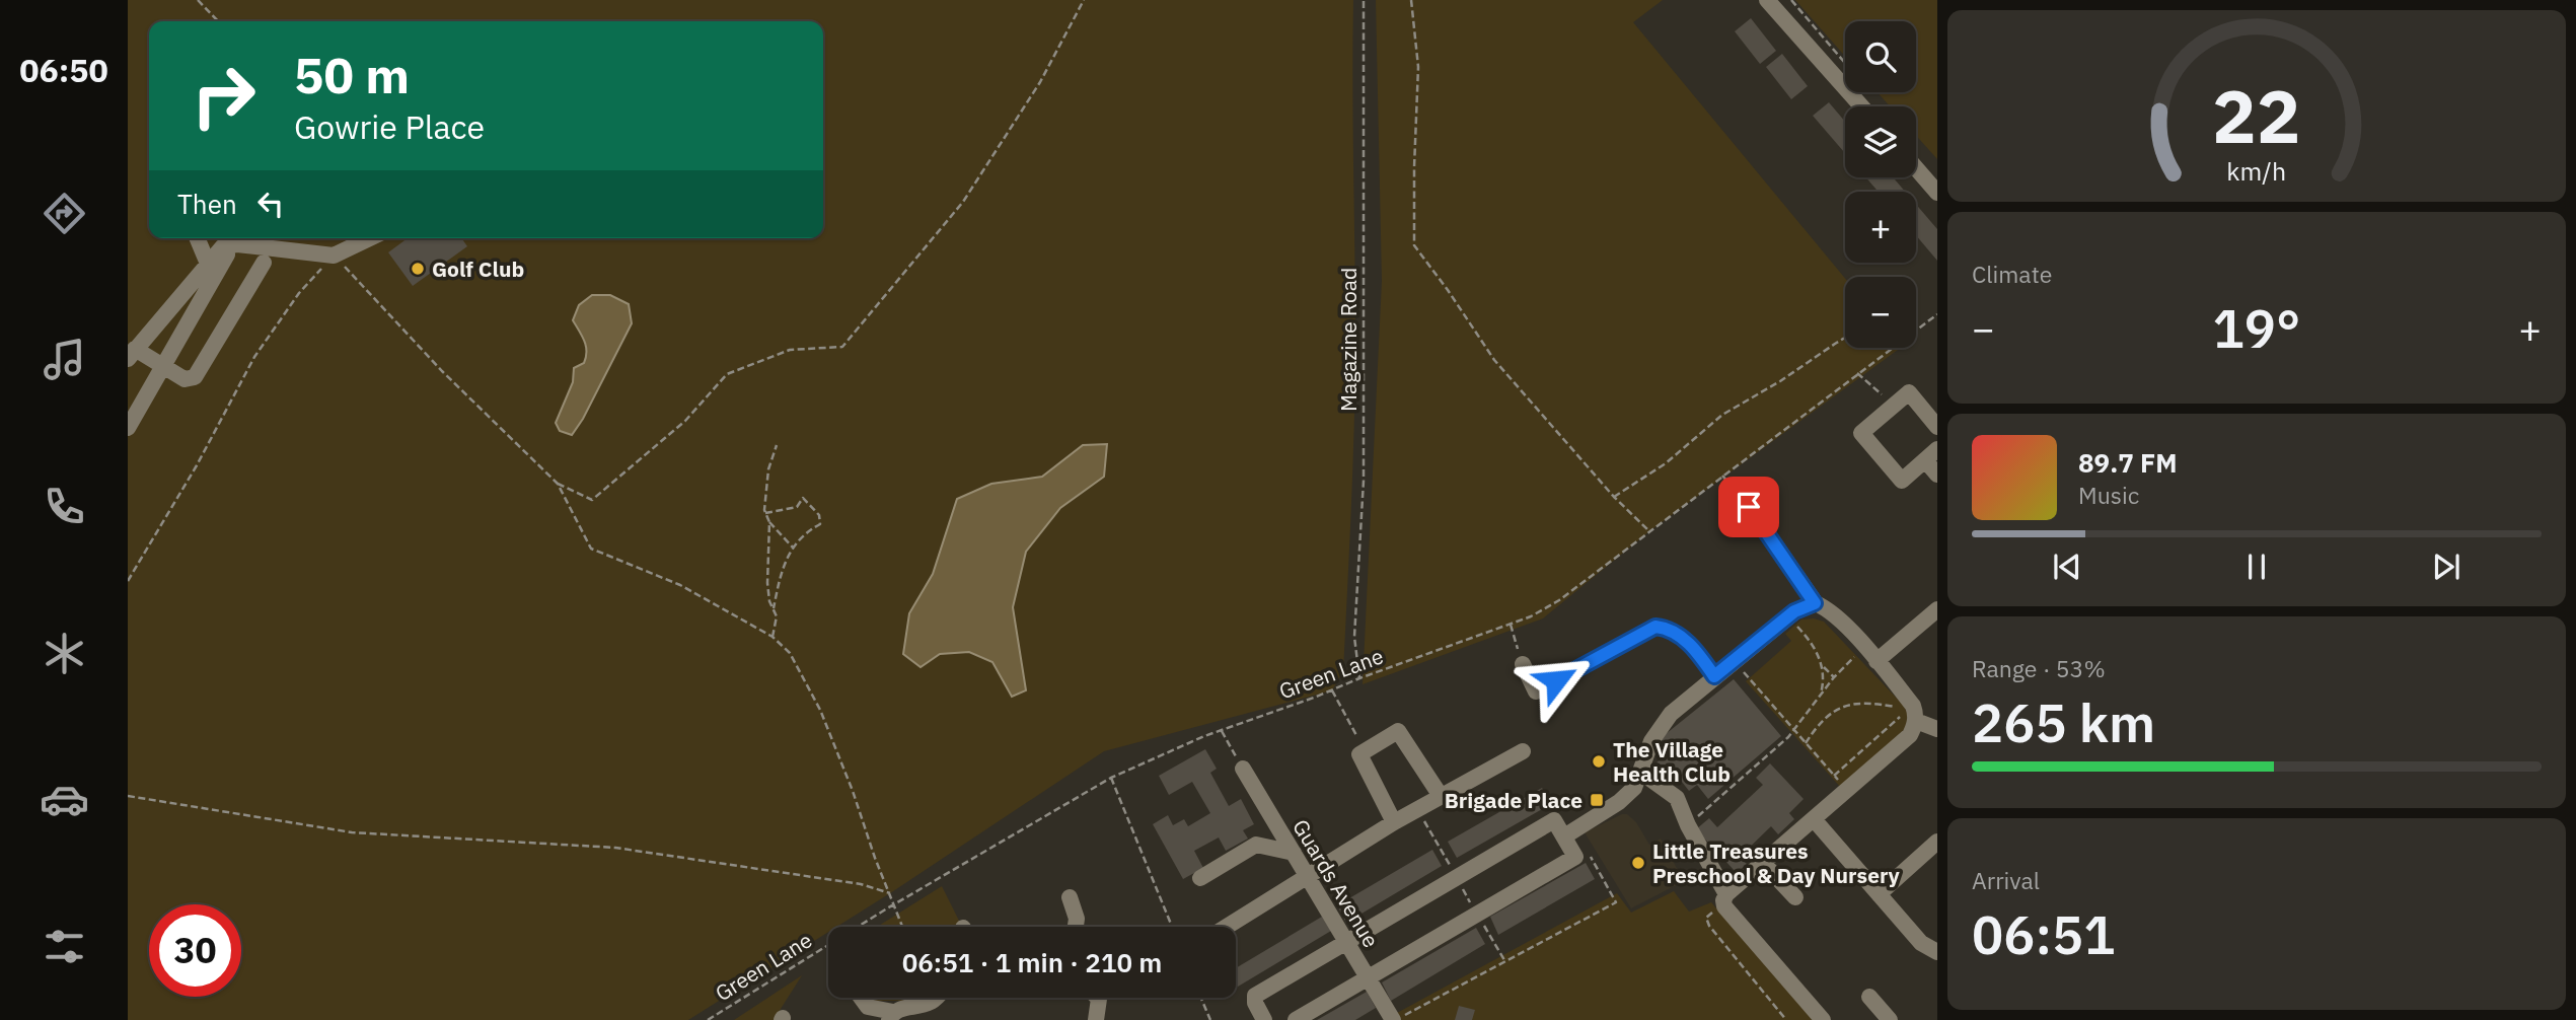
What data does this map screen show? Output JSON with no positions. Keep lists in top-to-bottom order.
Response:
{
  "streets": {
    "street": ["Guards Avenue"],
    "path": ["Magazine Road", "Green Lane"]
  },
  "crossings": [
    ["Magazine Road", "Green Lane"]
  ],
  "places": {
    "other": ["Golf Club", "The Village Health Club", "Little Treasures Preschool & Day Nursery"],
    "transit": ["Brigade Place"]
  },
  "page": {
    "tabs": "06:50",
    "map_buttons": ["+", "−"],
    "turn": ["50 m", "Gowrie Place"],
    "then": "Then",
    "tile": [
      "Climate",
      ["Range · 53%", "265 km"],
      ["Arrival", "06:51"]
    ],
    "heat": ["−", "19°", "+"],
    "song": ["89.7 FM", "Music"],
    "limit": "30",
    "trip": "06:51 · 1 min · 210 m",
    "gauge": ["22", "km/h"]
  }
}
